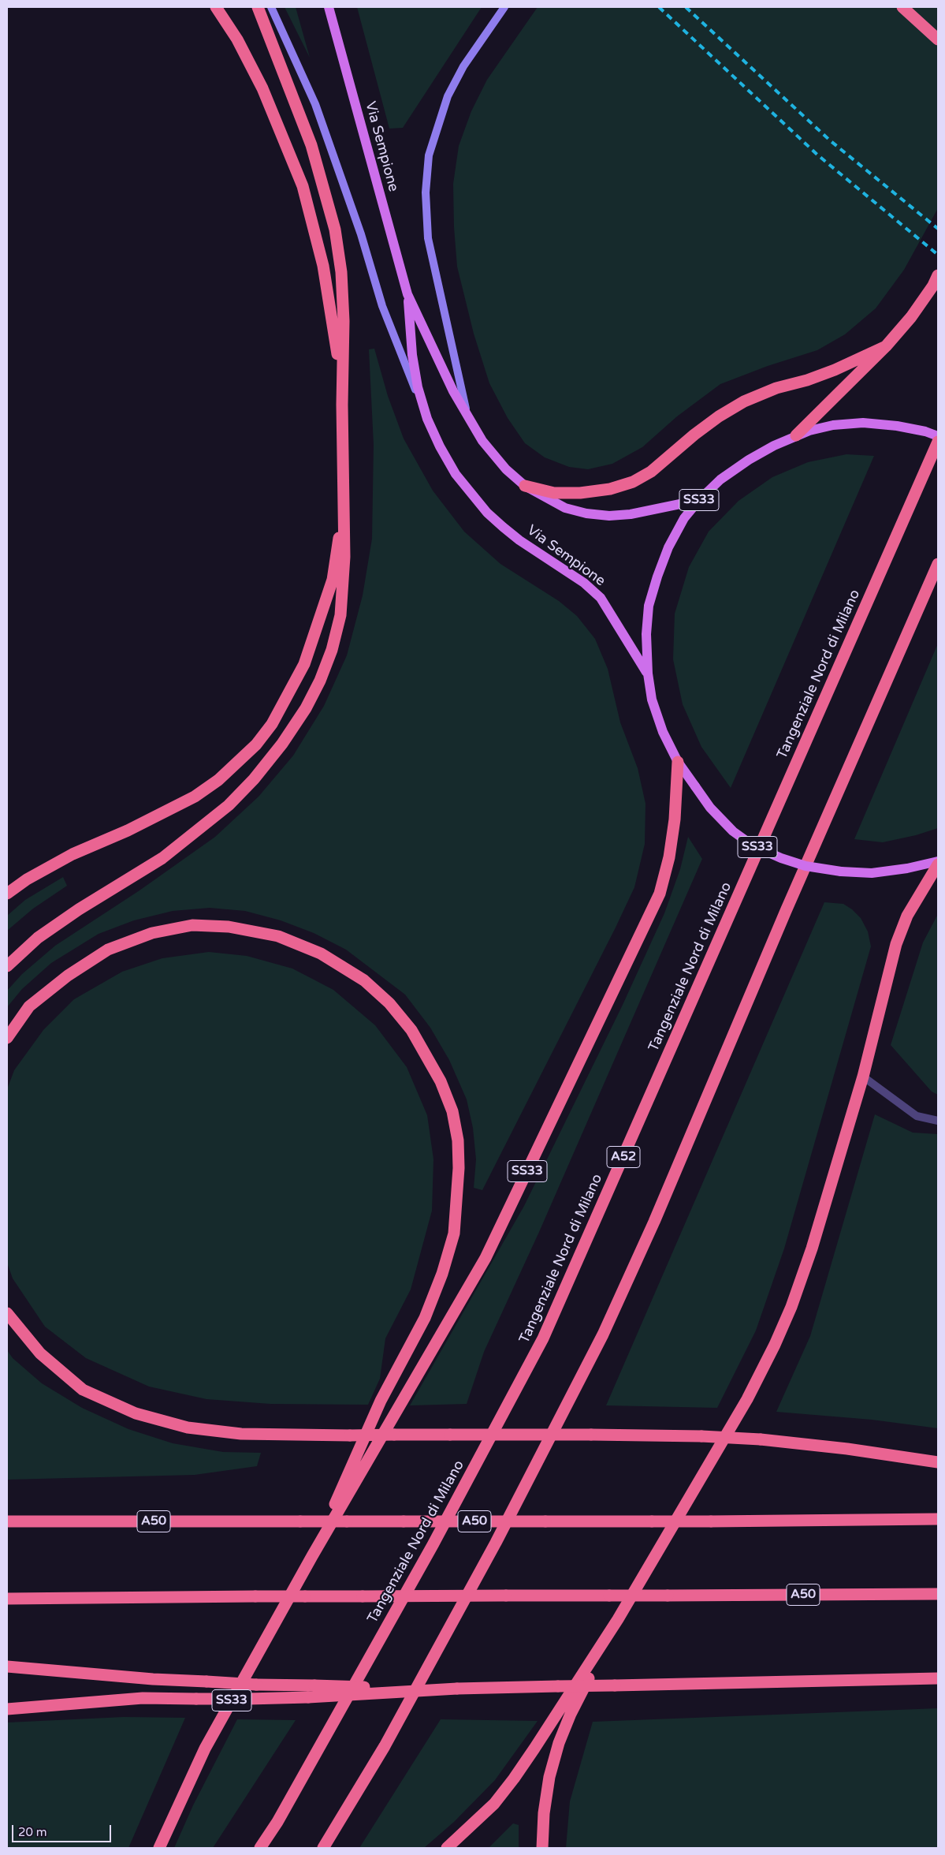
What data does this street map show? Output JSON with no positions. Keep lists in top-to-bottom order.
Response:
{
  "streets": {
    "highway": [
      "SS33",
      "Tangenziale Nord di Milano",
      "A52",
      "A50"
    ],
    "main road": ["Via Sempione"]
  },
  "crossings": [
    ["Via Sempione", "SS33"]
  ],
  "scale_bar": "20 m"
}
